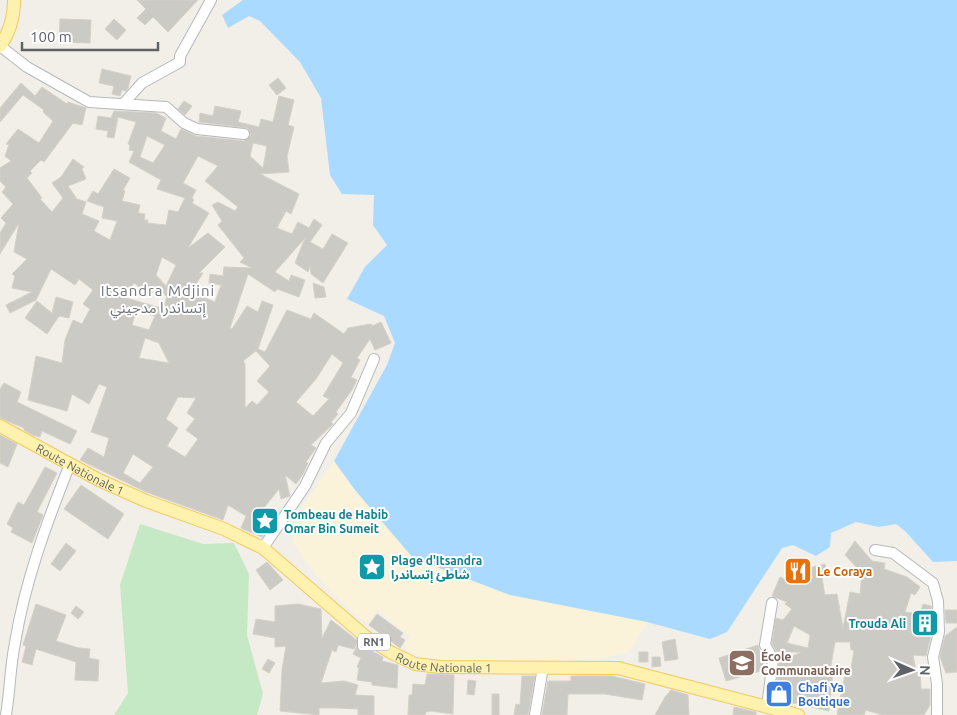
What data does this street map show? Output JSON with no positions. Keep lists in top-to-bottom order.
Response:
{
  "streets": {
    "main road": ["Route Nationale 1", "RN1"]
  },
  "districts": ["Itsandra Mdjini إتساندرا مدجيني"],
  "places": {
    "place": ["Tombeau de Habib Omar Bin Sumeit", "Plage d'Itsandra شاطئ إتساندرا"],
    "restaurant": ["Le Coraya"],
    "building": ["Trouda Ali"],
    "school or university": ["École Communautaire"],
    "shop": ["Chafi Ya Boutique"]
  },
  "scale_bar": "100 m",
  "north": "right"
}
